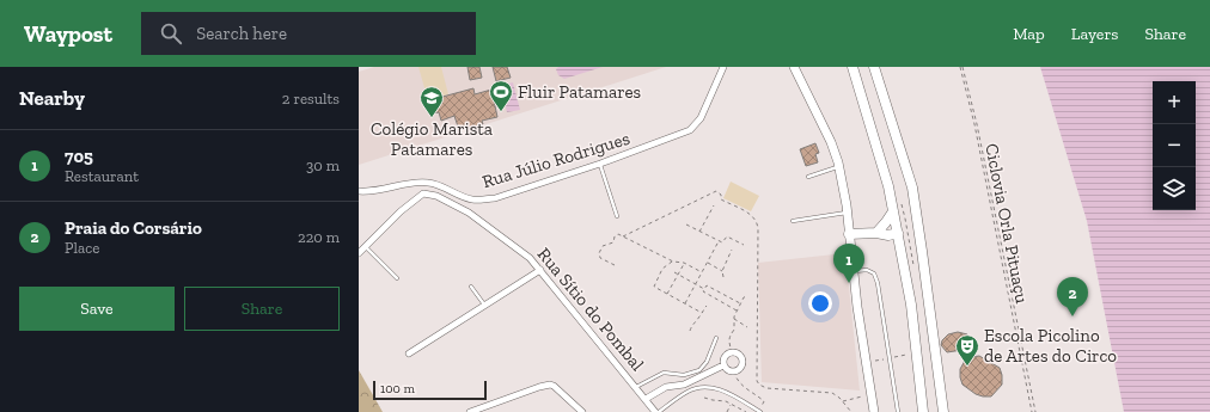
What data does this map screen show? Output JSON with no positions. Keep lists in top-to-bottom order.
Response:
{
  "streets": {
    "street": ["Rua Júlio Rodrigues", "Rua Sítio do Pombal"],
    "path": ["Ciclovia Orla Pituaçu"]
  },
  "places": {
    "sports": ["Fluir Patamares"],
    "school or university": ["Colégio Marista Patamares"],
    "theatre": ["Escola Picolino de Artes do Circo"]
  },
  "scale_bar": "100 m",
  "page": {
    "header": "Waypost",
    "search": "Search here",
    "nav": ["Map", "Layers", "Share"],
    "heading": ["Nearby", "2 results"],
    "map_buttons": ["+", "−"],
    "list": [
      {
        "mark": "1",
        "name": "705",
        "note": "Restaurant",
        "value": "30 m"
      },
      {
        "mark": "2",
        "name": "Praia do Corsário",
        "note": "Place",
        "value": "220 m"
      }
    ],
    "pins": ["1", "2"],
    "buttons": ["Save", "Share"],
    "scale": "100 m"
  }
}
